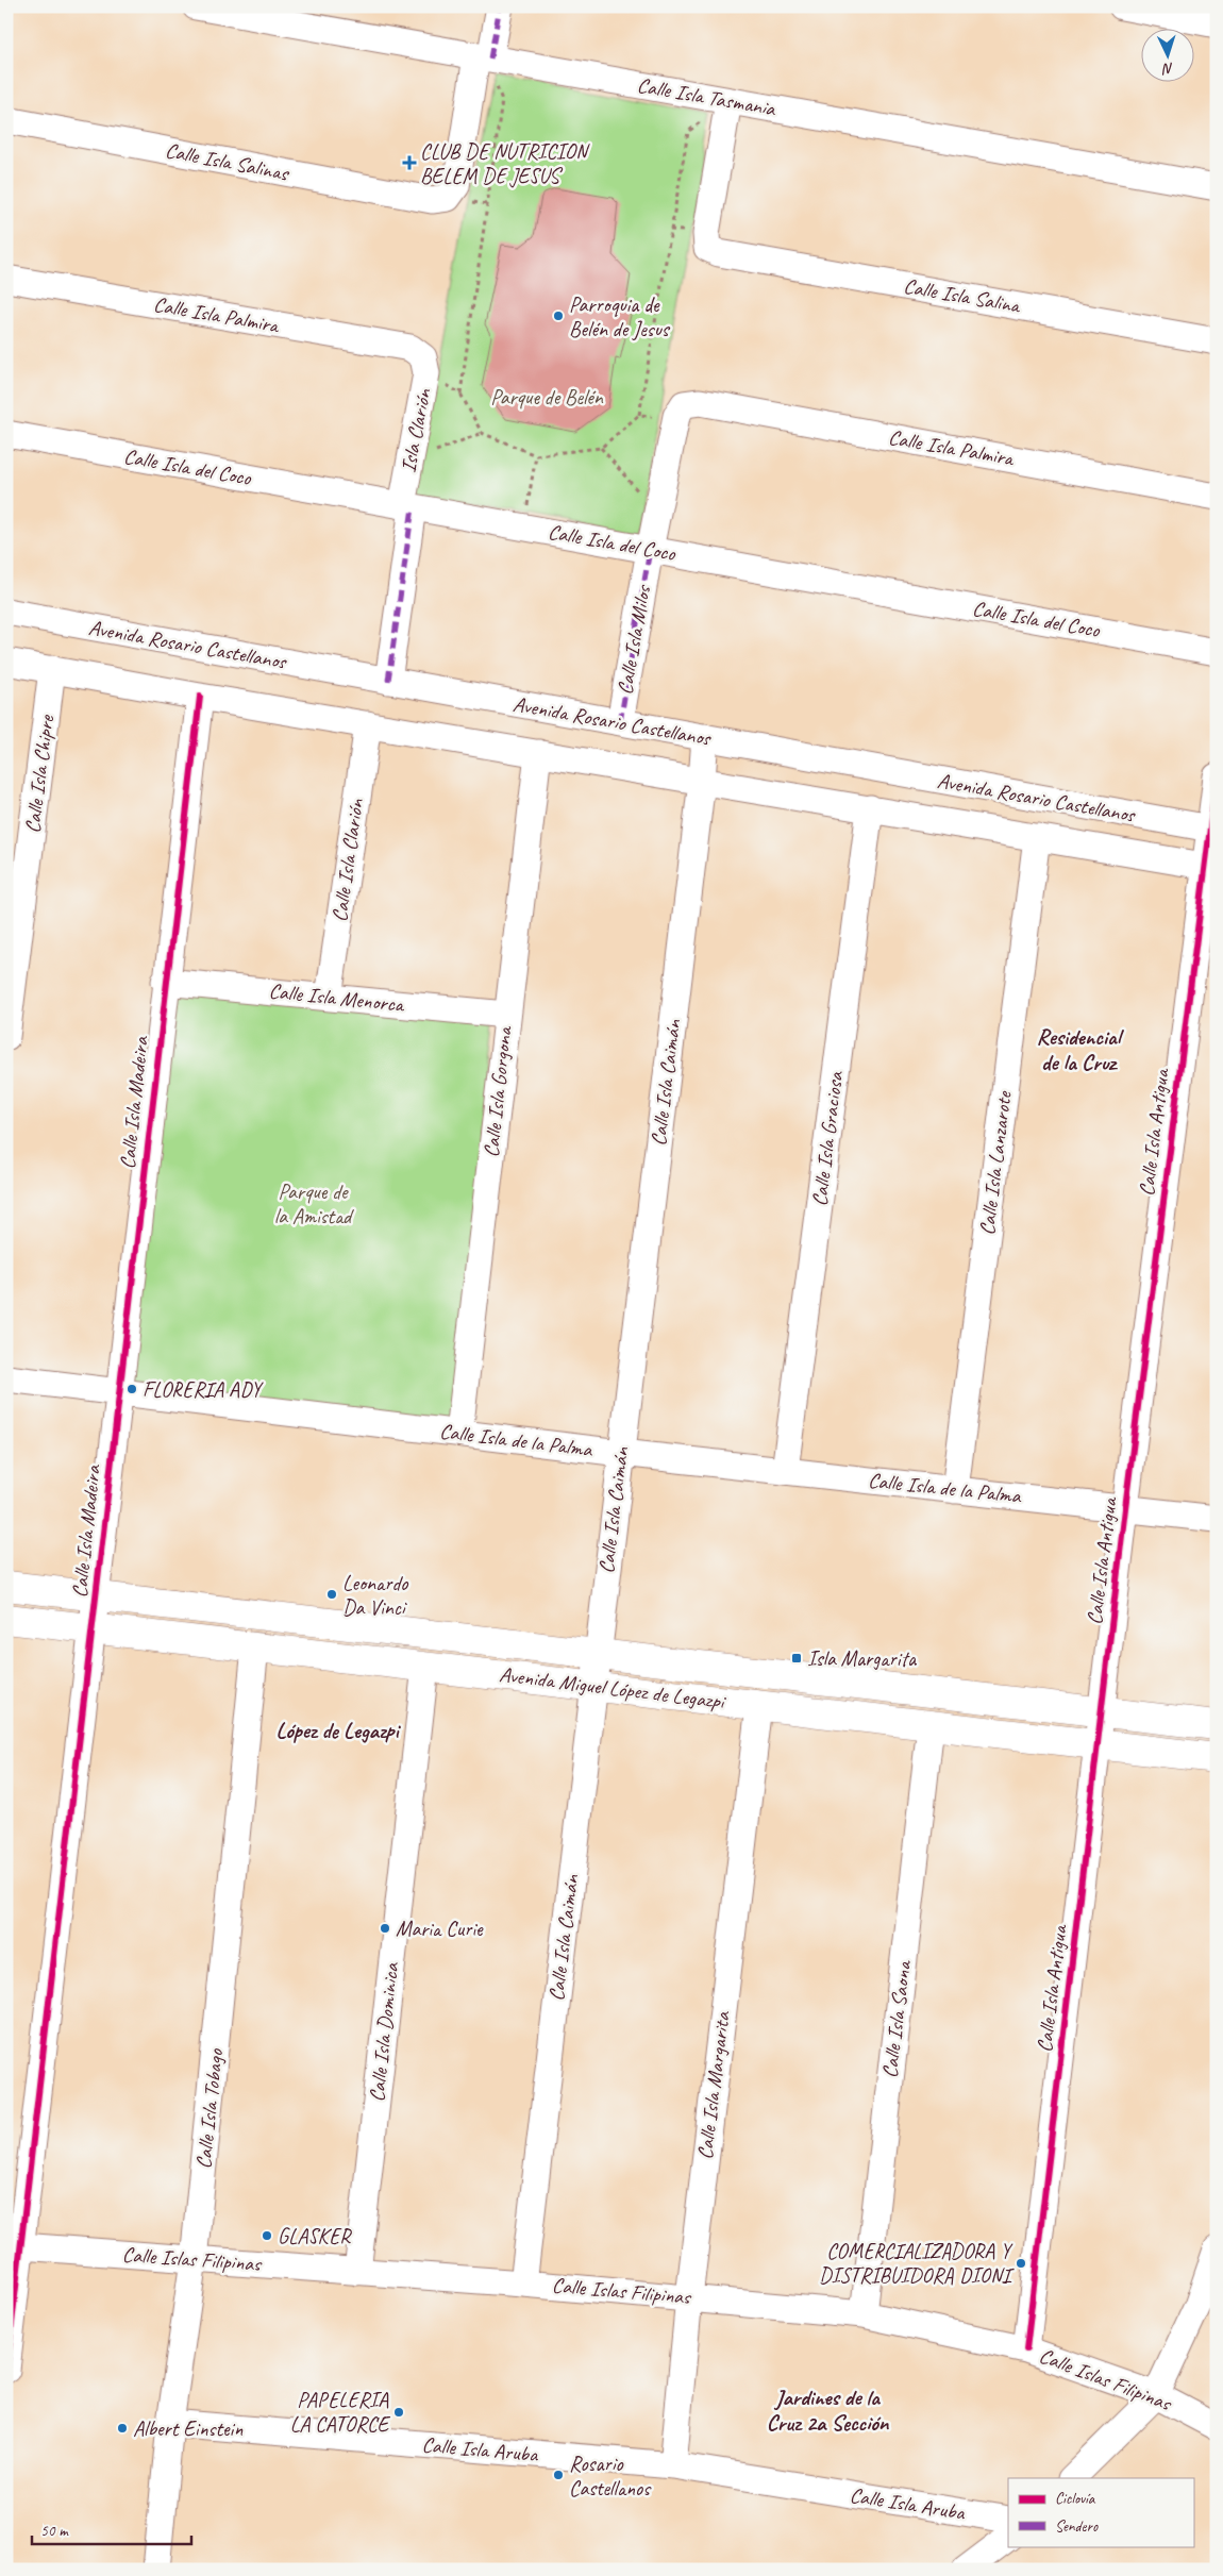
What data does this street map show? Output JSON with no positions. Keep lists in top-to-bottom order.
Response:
{
  "streets": {
    "main road": ["Avenida Miguel López de Legazpi"],
    "street": [
      "Calle Isla Tasmania",
      "Calle Isla Salinas",
      "Calle Isla Salina",
      "Calle Isla Palmira",
      "Isla Clarión",
      "Calle Isla del Coco",
      "Calle Isla Milos",
      "Avenida Rosario Castellanos",
      "Calle Isla Chipre",
      "Calle Isla Clarión",
      "Calle Isla Menorca",
      "Calle Isla Caimán",
      "Calle Isla Gorgona",
      "Calle Isla Madeira",
      "Calle Isla Antigua",
      "Calle Isla Graciosa",
      "Calle Isla Lanzarote",
      "Calle Isla de la Palma",
      "Calle Isla Saona",
      "Calle Isla Dominica",
      "Calle Isla Margarita",
      "Calle Isla Tobago",
      "Calle Islas Filipinas",
      "Calle Isla Aruba"
    ]
  },
  "crossings": [
    ["Calle Isla Tasmania", "Calle Isla Salinas"],
    ["Calle Isla Tasmania", "Calle Isla Salina"],
    ["Calle Isla Palmira", "Isla Clarión"],
    ["Calle Isla Palmira", "Calle Isla Milos"],
    ["Isla Clarión", "Calle Isla del Coco"],
    ["Isla Clarión", "Avenida Rosario Castellanos"],
    ["Calle Isla del Coco", "Calle Isla Milos"],
    ["Calle Isla Milos", "Avenida Rosario Castellanos"],
    ["Avenida Rosario Castellanos", "Calle Isla Chipre"],
    ["Avenida Rosario Castellanos", "Calle Isla Clarión"],
    ["Avenida Rosario Castellanos", "Calle Isla Caimán"],
    ["Avenida Rosario Castellanos", "Calle Isla Gorgona"],
    ["Avenida Rosario Castellanos", "Calle Isla Madeira"],
    ["Avenida Rosario Castellanos", "Calle Isla Antigua"],
    ["Avenida Rosario Castellanos", "Calle Isla Graciosa"],
    ["Avenida Rosario Castellanos", "Calle Isla Lanzarote"],
    ["Calle Isla Clarión", "Calle Isla Menorca"],
    ["Calle Isla Menorca", "Calle Isla Gorgona"],
    ["Calle Isla Menorca", "Calle Isla Madeira"],
    ["Calle Isla Caimán", "Calle Isla de la Palma"],
    ["Calle Isla Caimán", "Avenida Miguel López de Legazpi"],
    ["Calle Isla Caimán", "Calle Islas Filipinas"],
    ["Calle Isla Gorgona", "Calle Isla de la Palma"],
    ["Calle Isla Madeira", "Calle Isla de la Palma"],
    ["Calle Isla Madeira", "Avenida Miguel López de Legazpi"],
    ["Calle Isla Madeira", "Calle Islas Filipinas"],
    ["Calle Isla Antigua", "Calle Isla de la Palma"],
    ["Calle Isla Antigua", "Avenida Miguel López de Legazpi"],
    ["Calle Isla Antigua", "Calle Islas Filipinas"],
    ["Calle Isla Graciosa", "Calle Isla de la Palma"],
    ["Calle Isla Lanzarote", "Calle Isla de la Palma"],
    ["Avenida Miguel López de Legazpi", "Calle Isla Saona"],
    ["Avenida Miguel López de Legazpi", "Calle Isla Dominica"],
    ["Avenida Miguel López de Legazpi", "Calle Isla Margarita"],
    ["Avenida Miguel López de Legazpi", "Calle Isla Tobago"],
    ["Calle Isla Saona", "Calle Islas Filipinas"],
    ["Calle Isla Dominica", "Calle Islas Filipinas"],
    ["Calle Isla Margarita", "Calle Islas Filipinas"],
    ["Calle Isla Margarita", "Calle Isla Aruba"],
    ["Calle Isla Tobago", "Calle Islas Filipinas"],
    ["Calle Isla Tobago", "Calle Isla Aruba"]
  ],
  "districts": ["Residencial de la Cruz", "López de Legazpi", "Jardines de la Cruz 2a Sección"],
  "parks": ["Parque de Belén", "Parque de la Amistad"],
  "places": {
    "health": ["CLUB DE NUTRICION BELEM DE JESUS"],
    "other": [
      "Parroquia de Belén de Jesus",
      "FLORERIA ADY",
      "Leonardo Da Vinci",
      "Maria Curie",
      "GLASKER",
      "COMERCIALIZADORA Y DISTRIBUIDORA DIONI",
      "PAPELERIA LA CATORCE",
      "Albert Einstein",
      "Rosario Castellanos"
    ],
    "transit": ["Isla Margarita"]
  },
  "legend": ["Ciclovía", "Sendero"],
  "scale_bar": "50 m",
  "north": "bottom"
}
